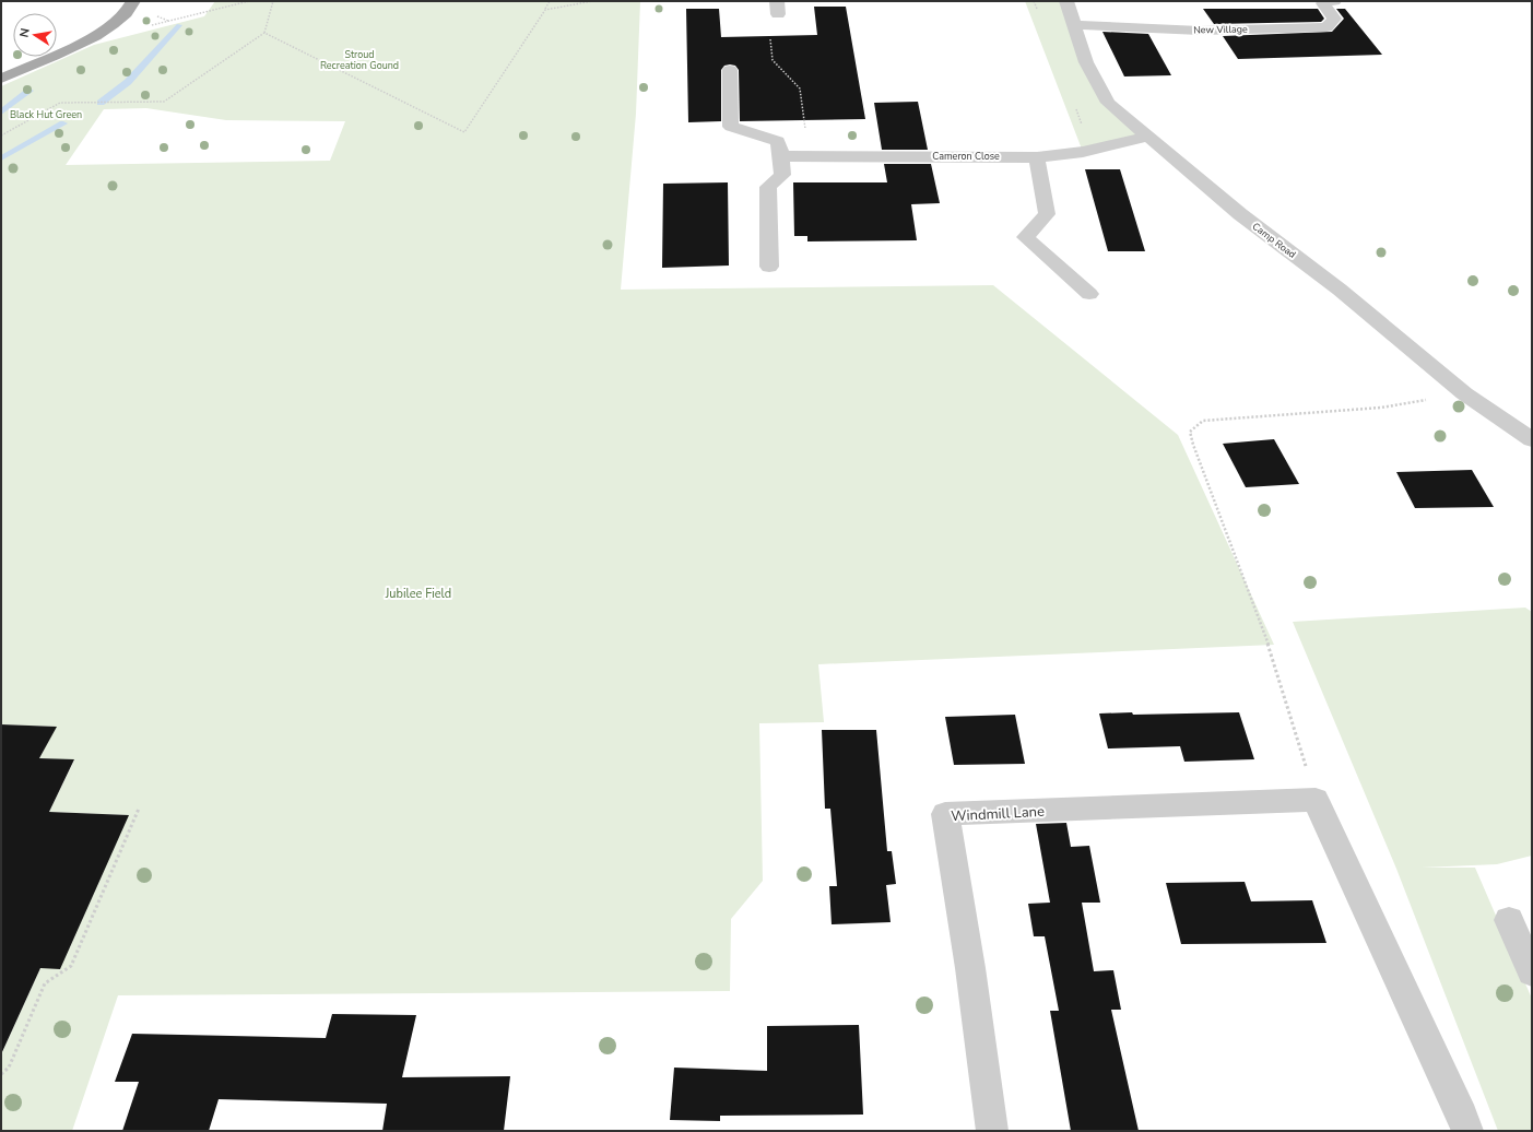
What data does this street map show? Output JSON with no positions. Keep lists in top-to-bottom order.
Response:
{
  "streets": {
    "street": [
      "New Village",
      "Cameron Close",
      "Camp Road",
      "Windmill Lane"
    ]
  },
  "crossings": [
    ["New Village", "Camp Road"],
    ["Cameron Close", "Camp Road"]
  ],
  "parks": ["Stroud Recreation Gound", "Black Hut Green", "Jubilee Field"],
  "north": "left"
}
